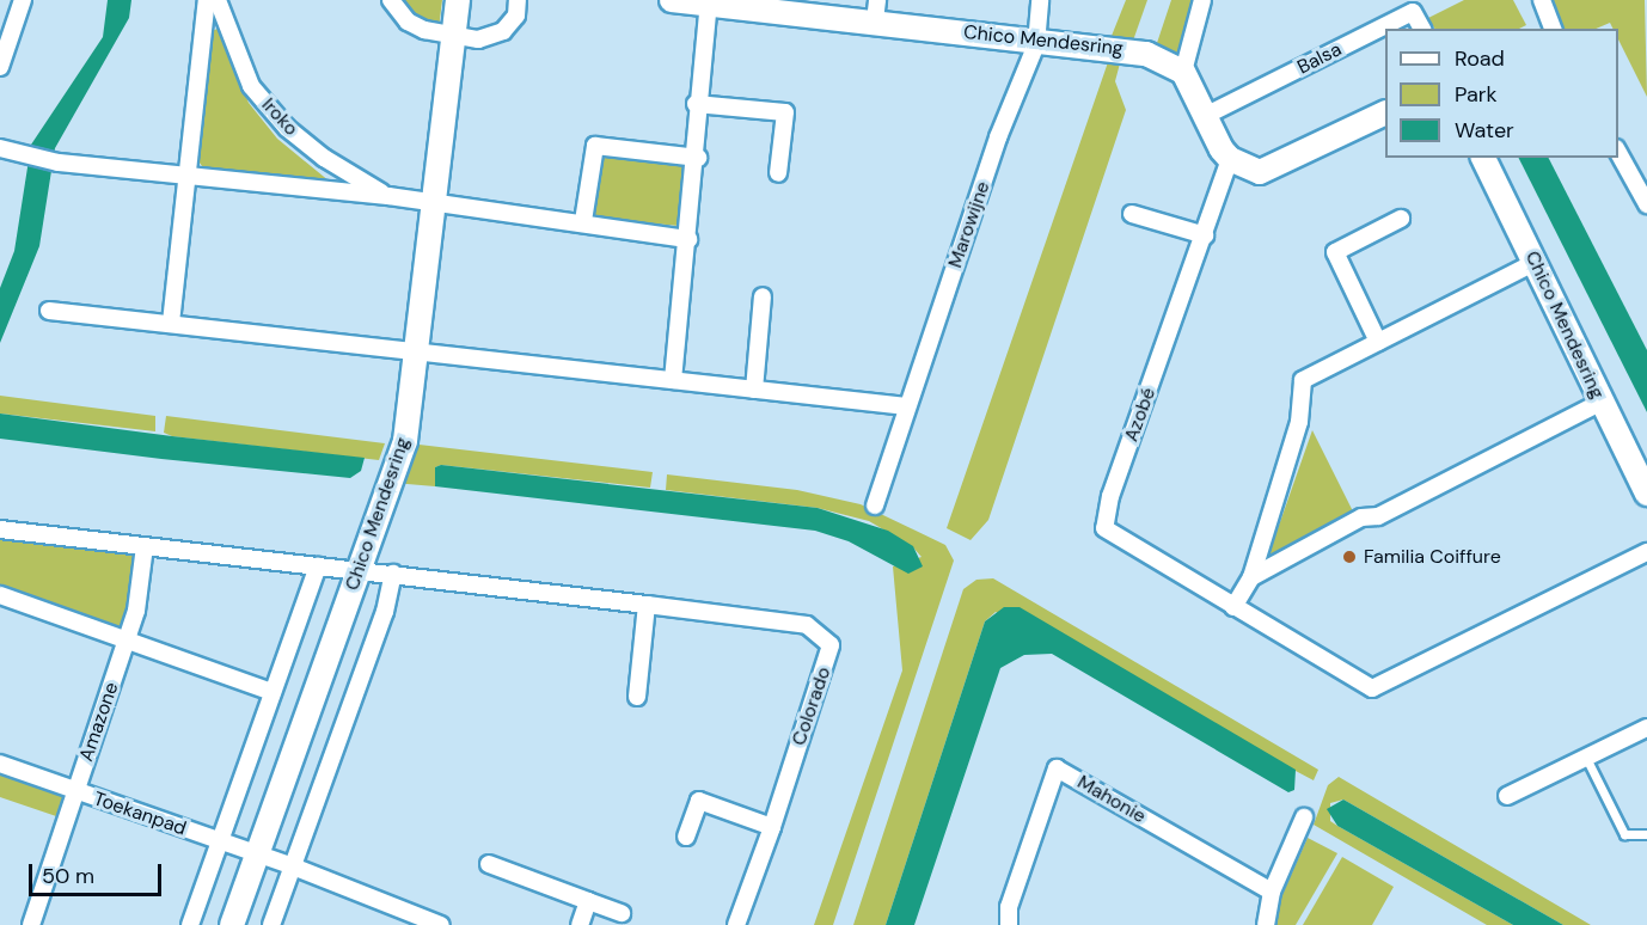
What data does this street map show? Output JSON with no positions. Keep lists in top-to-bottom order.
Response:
{
  "streets": {
    "street": [
      "Chico Mendesring",
      "Balsa",
      "Iroko",
      "Marowijne",
      "Azobé",
      "Colorado",
      "Amazone",
      "Mahonie",
      "Toekanpad"
    ]
  },
  "crossings": [
    ["Chico Mendesring", "Iroko"],
    ["Chico Mendesring", "Marowijne"],
    ["Chico Mendesring", "Colorado"],
    ["Chico Mendesring", "Toekanpad"],
    ["Amazone", "Toekanpad"]
  ],
  "places": ["Familia Coiffure"],
  "legend": ["Road", "Park", "Water"],
  "scale_bar": "50 m"
}
